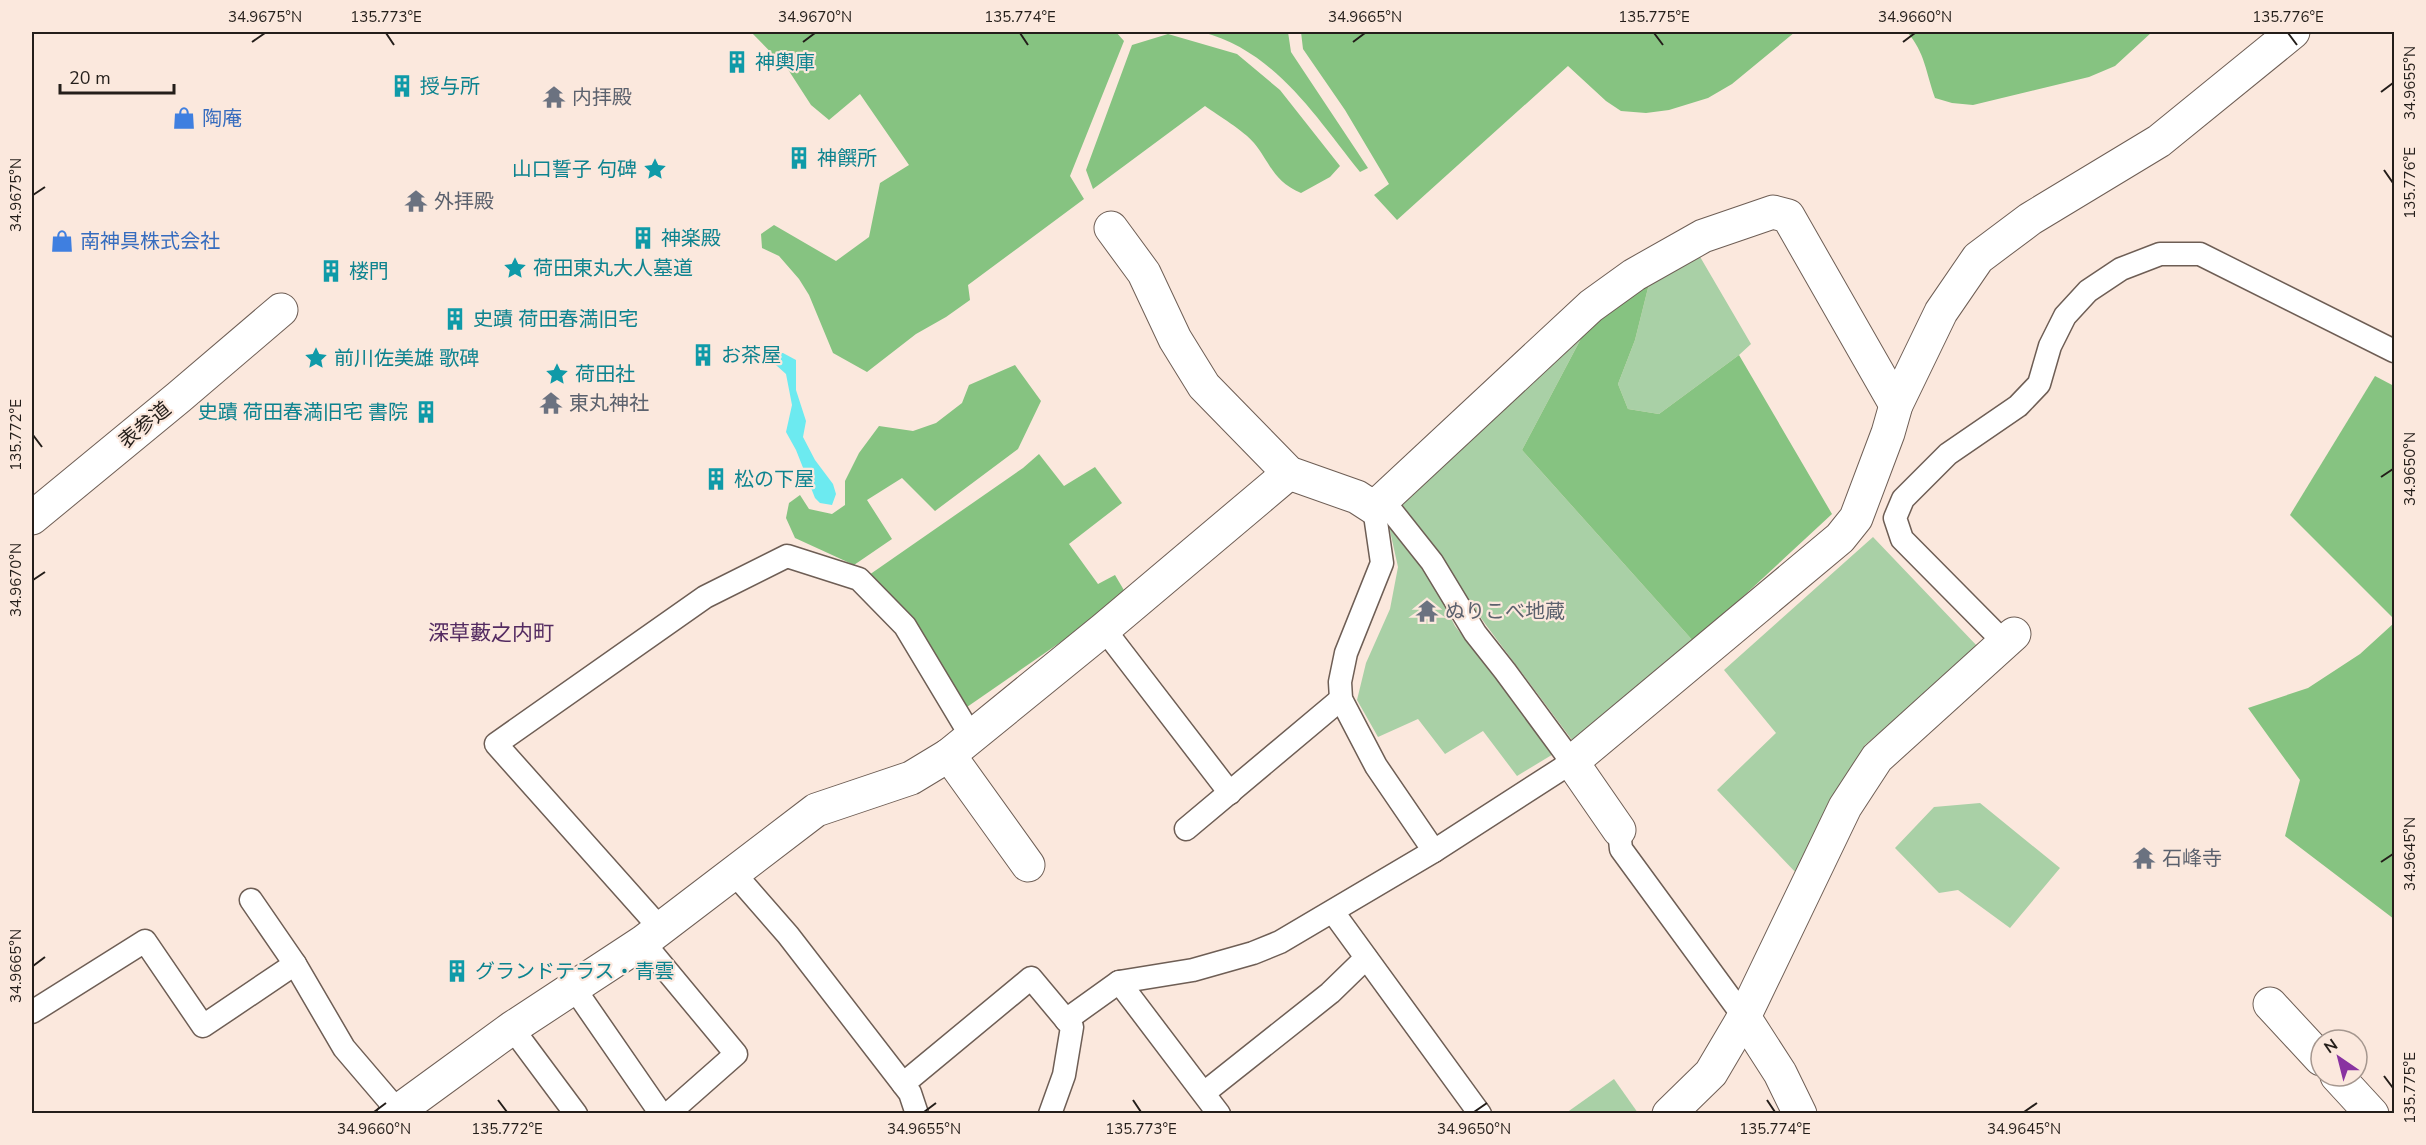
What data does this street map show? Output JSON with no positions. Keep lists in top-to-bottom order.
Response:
{
  "streets": {
    "street": ["表参道"]
  },
  "districts": ["深草藪之内町"],
  "places": {
    "building": [
      "神輿庫",
      "授与所",
      "神饌所",
      "神楽殿",
      "楼門",
      "史蹟 荷田春満旧宅",
      "お茶屋",
      "史蹟 荷田春満旧宅 書院",
      "松の下屋",
      "グランドテラス・青雲"
    ],
    "temple": [
      "内拝殿",
      "外拝殿",
      "東丸神社",
      "ぬりこべ地蔵",
      "石峰寺"
    ],
    "shop": ["陶庵", "南神具株式会社"],
    "place": [
      "山口誓子 句碑",
      "荷田東丸大人墓道",
      "前川佐美雄 歌碑",
      "荷田社"
    ]
  },
  "scale_bar": "20 m",
  "north": "top left",
  "coordinates": [
    "34.9675°N",
    "135.773°E",
    "34.9670°N",
    "135.774°E",
    "34.9665°N",
    "135.775°E",
    "34.9660°N",
    "135.776°E",
    "34.9655°N",
    "135.772°E",
    "34.9650°N",
    "34.9645°N"
  ]
}
